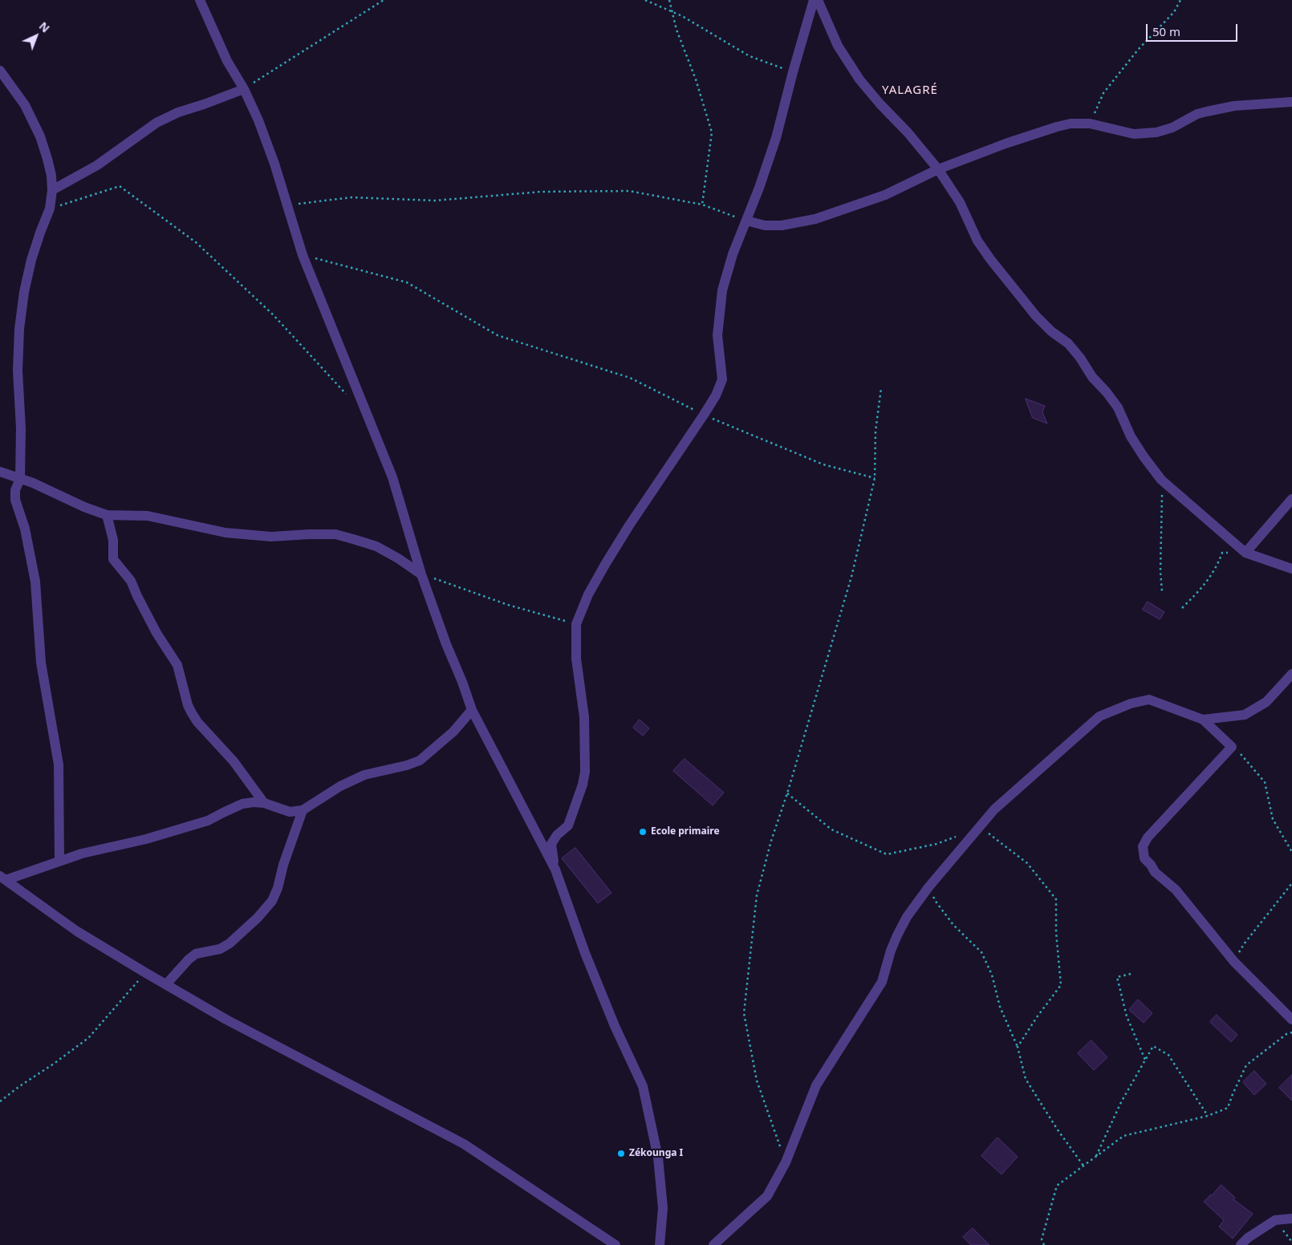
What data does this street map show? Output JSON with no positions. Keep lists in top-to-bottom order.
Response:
{
  "districts": ["YALAGRÉ"],
  "places": ["Ecole primaire", "Zékounga I"],
  "scale_bar": "50 m",
  "north": "top right"
}
